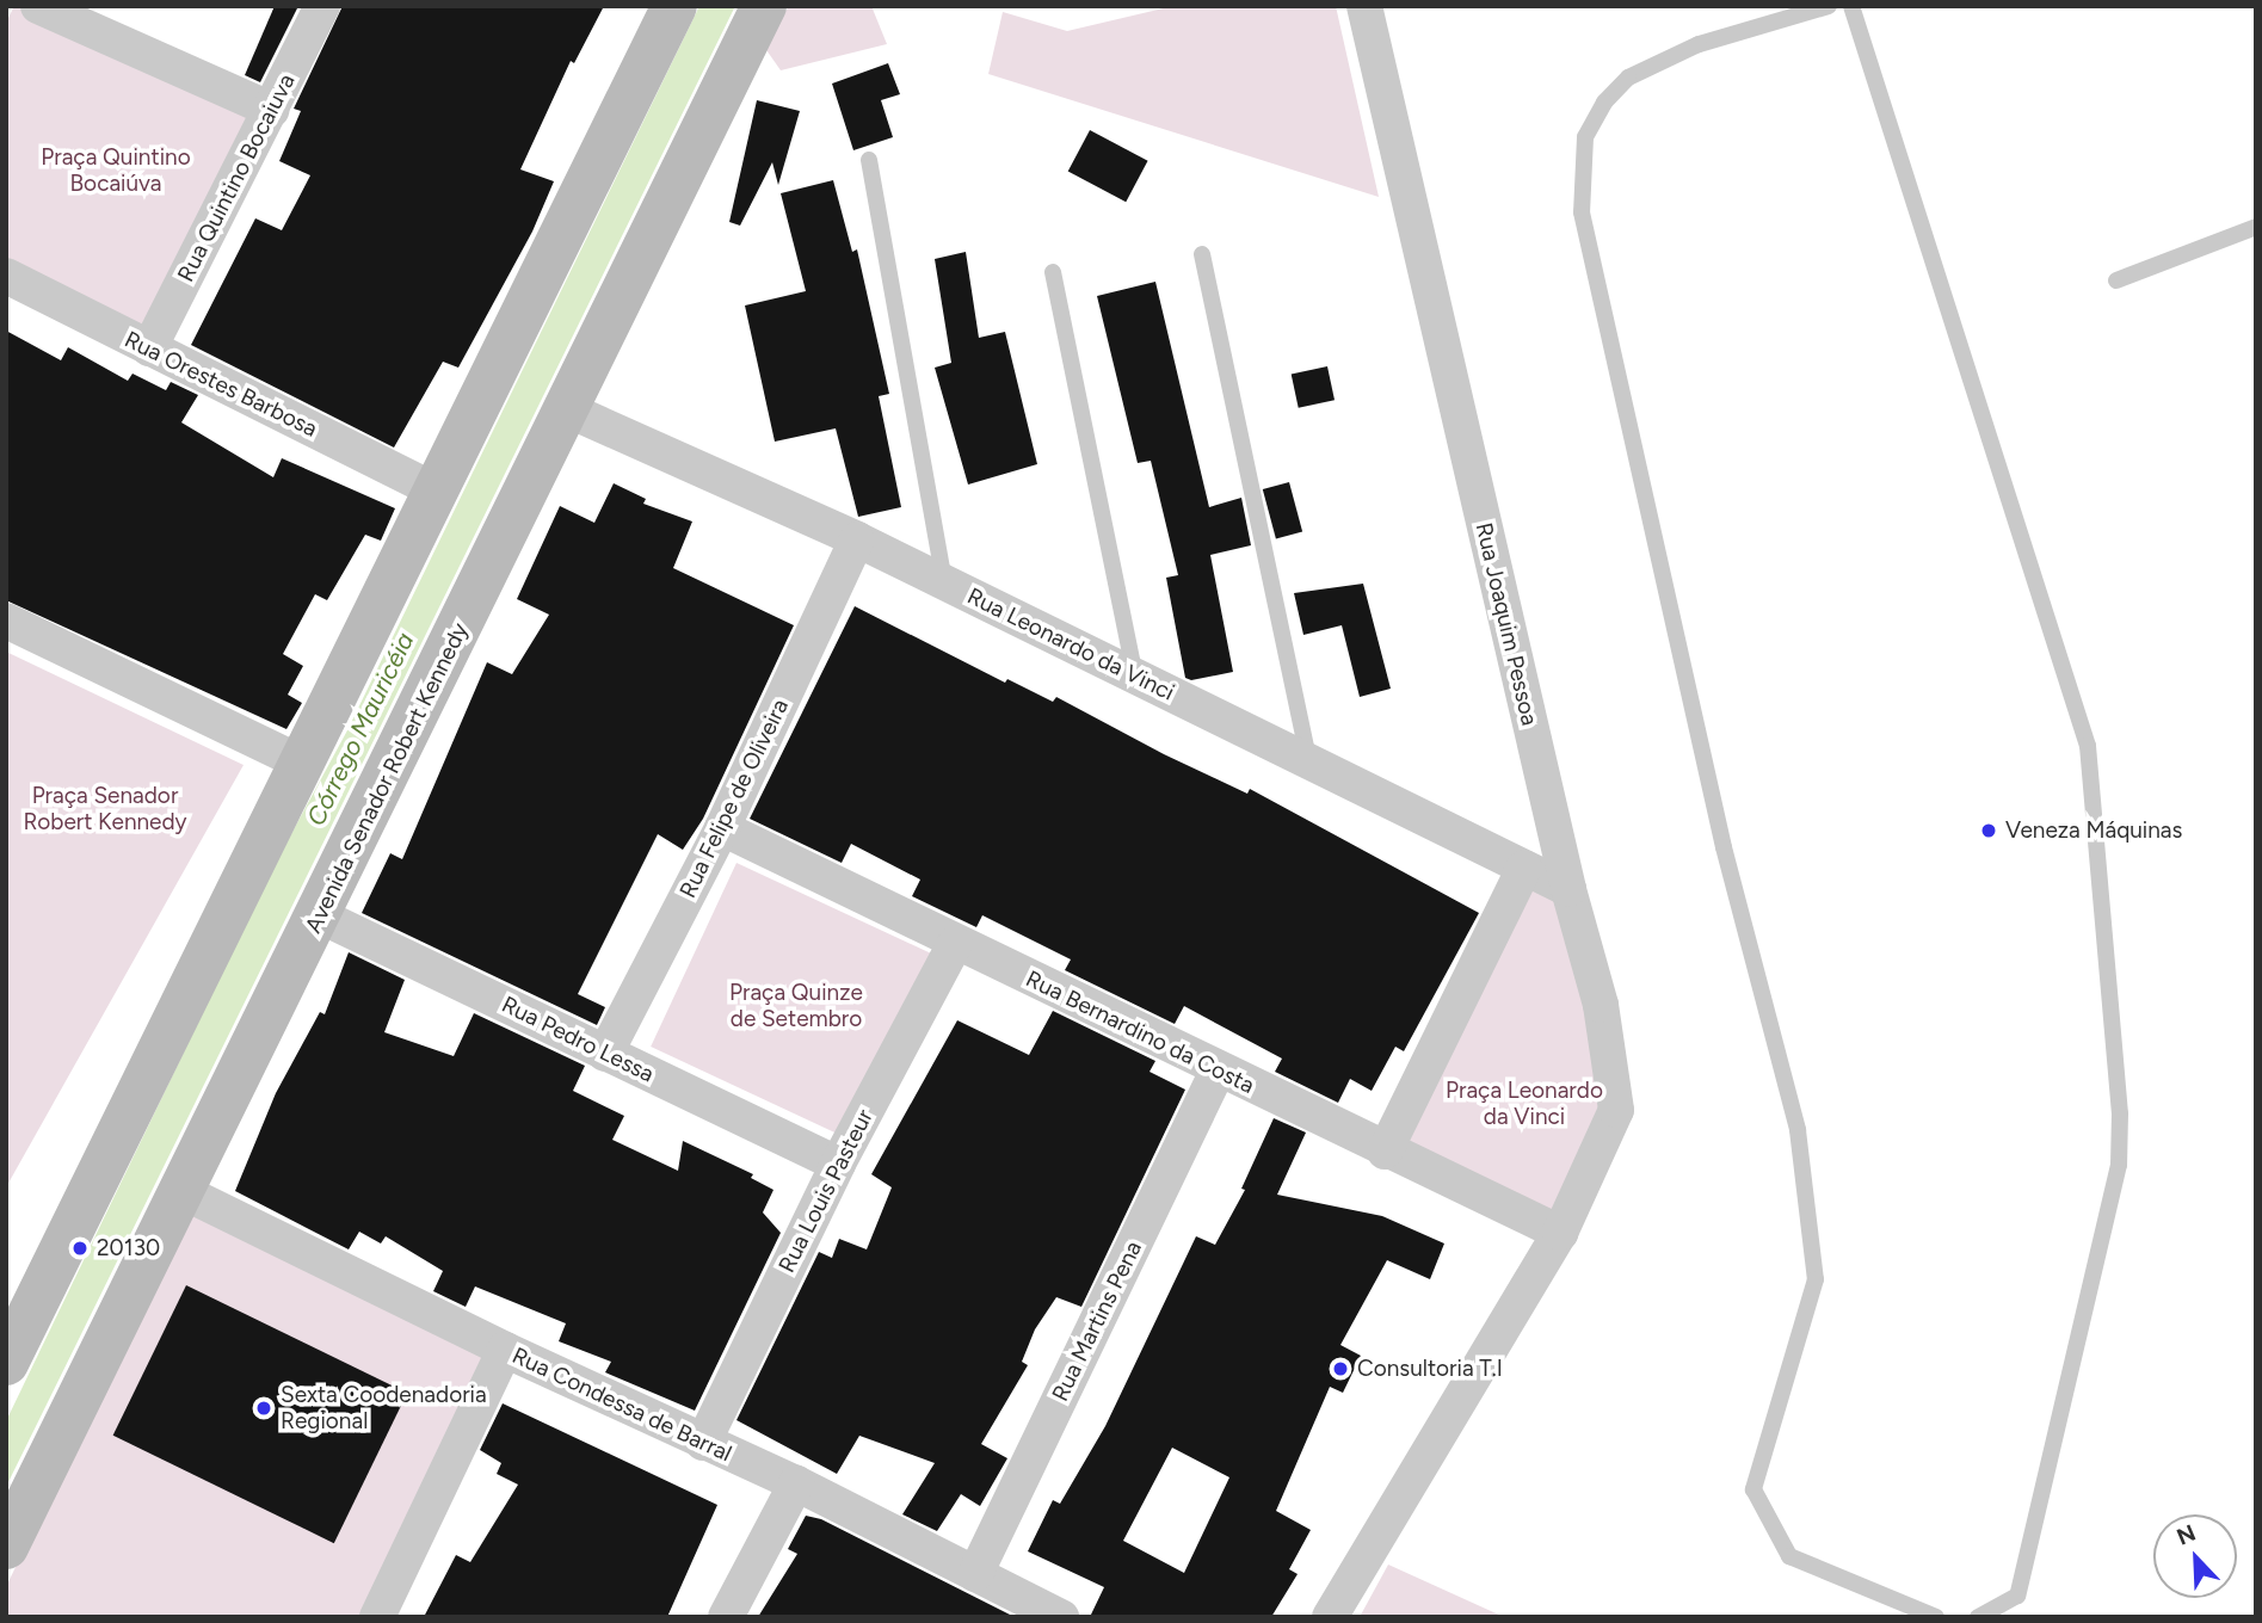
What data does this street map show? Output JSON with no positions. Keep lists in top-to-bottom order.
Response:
{
  "streets": {
    "street": [
      "Rua Quintino Bocaiuva",
      "Rua Orestes Barbosa",
      "Rua Joaquim Pessoa",
      "Rua Leonardo da Vinci",
      "Avenida Senador Robert Kennedy",
      "Rua Felipe de Oliveira",
      "Rua Bernardino da Costa",
      "Rua Pedro Lessa",
      "Rua Louis Pasteur",
      "Rua Martins Pena",
      "Rua Condessa de Barral"
    ]
  },
  "crossings": [
    ["Rua Quintino Bocaiuva", "Rua Orestes Barbosa"],
    ["Rua Joaquim Pessoa", "Rua Leonardo da Vinci"],
    ["Rua Joaquim Pessoa", "Rua Bernardino da Costa"],
    ["Rua Leonardo da Vinci", "Avenida Senador Robert Kennedy"],
    ["Rua Leonardo da Vinci", "Rua Felipe de Oliveira"],
    ["Avenida Senador Robert Kennedy", "Rua Pedro Lessa"],
    ["Avenida Senador Robert Kennedy", "Rua Condessa de Barral"],
    ["Rua Felipe de Oliveira", "Rua Bernardino da Costa"],
    ["Rua Felipe de Oliveira", "Rua Pedro Lessa"],
    ["Rua Bernardino da Costa", "Rua Louis Pasteur"],
    ["Rua Bernardino da Costa", "Rua Martins Pena"],
    ["Rua Pedro Lessa", "Rua Louis Pasteur"],
    ["Rua Louis Pasteur", "Rua Condessa de Barral"],
    ["Rua Martins Pena", "Rua Condessa de Barral"]
  ],
  "water": ["Córrego Mauricéia"],
  "parks": [
    "Praça Quintino Bocaiúva",
    "Praça Senador Robert Kennedy",
    "Praça Quinze de Setembro",
    "Praça Leonardo da Vinci"
  ],
  "places": [
    "Veneza Máquinas",
    "20130",
    "Consultoria T.I",
    "Sexta Coodenadoria Regional"
  ],
  "north": "top left"
}
